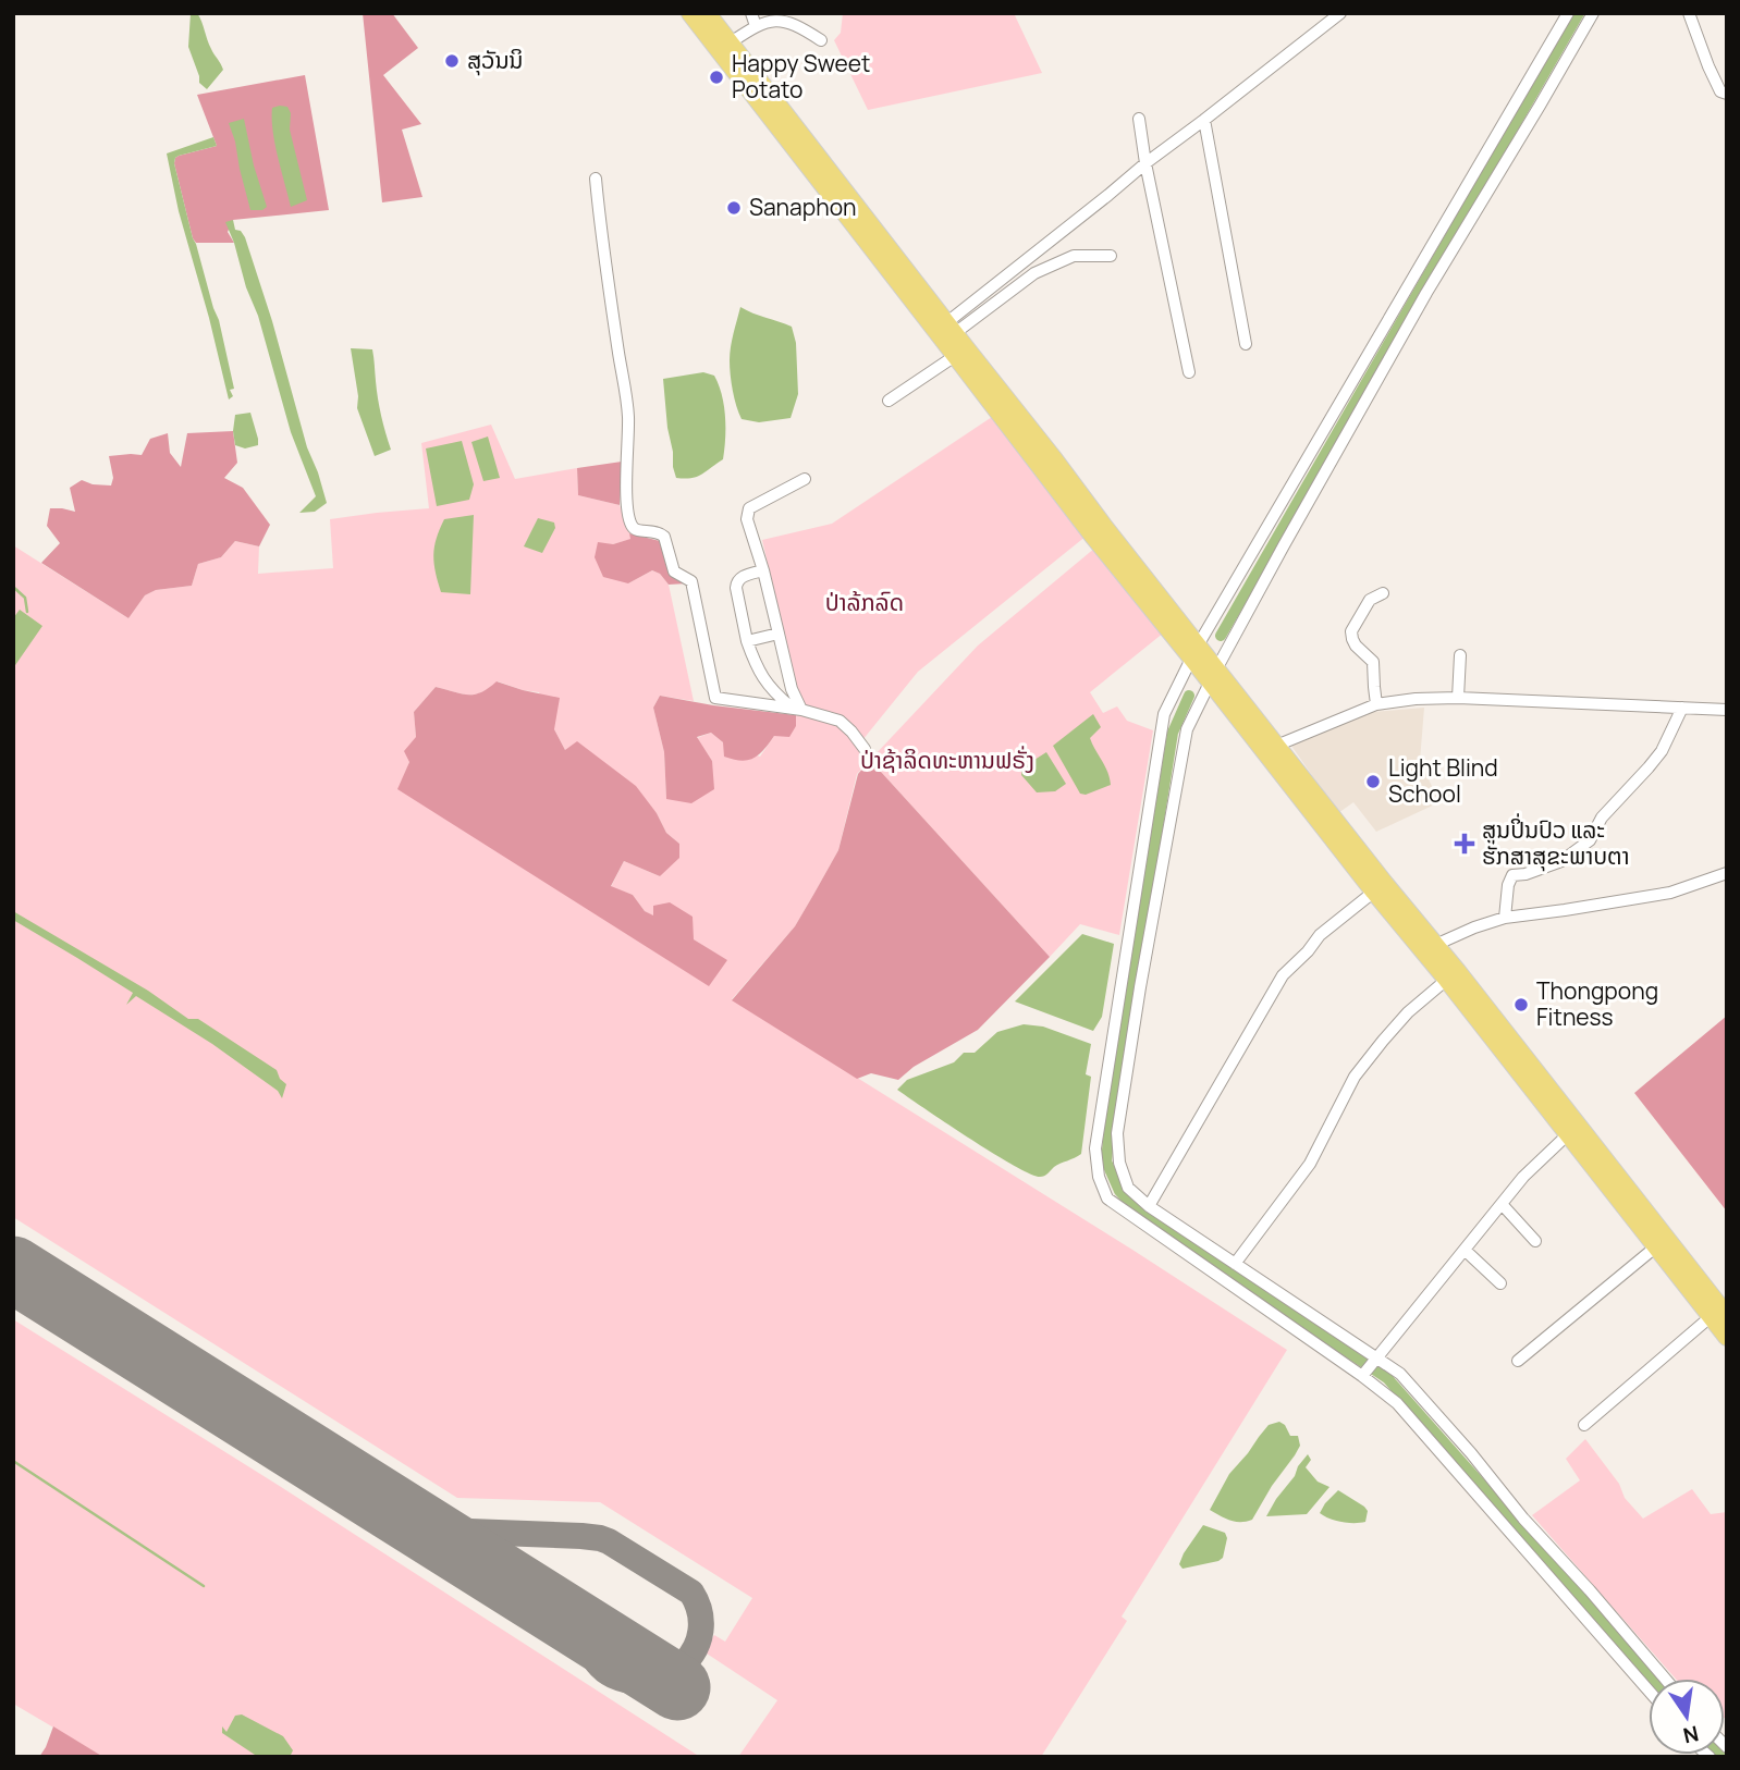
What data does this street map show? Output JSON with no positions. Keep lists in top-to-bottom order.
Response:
{
  "parks": ["ປ່າລ້ກລົດ", "ປ່າຊ້າລິດທະຫານຟຣັ່ງ"],
  "places": {
    "other": [
      "ສຸວັນນິ",
      "Happy Sweet Potato",
      "Sanaphon",
      "Light Blind School",
      "Thongpong Fitness"
    ],
    "health": ["ສູນປິ່ນປົວ ແລະ ຮັກສາສຸຂະພາບຕາ"]
  },
  "north": "bottom"
}
